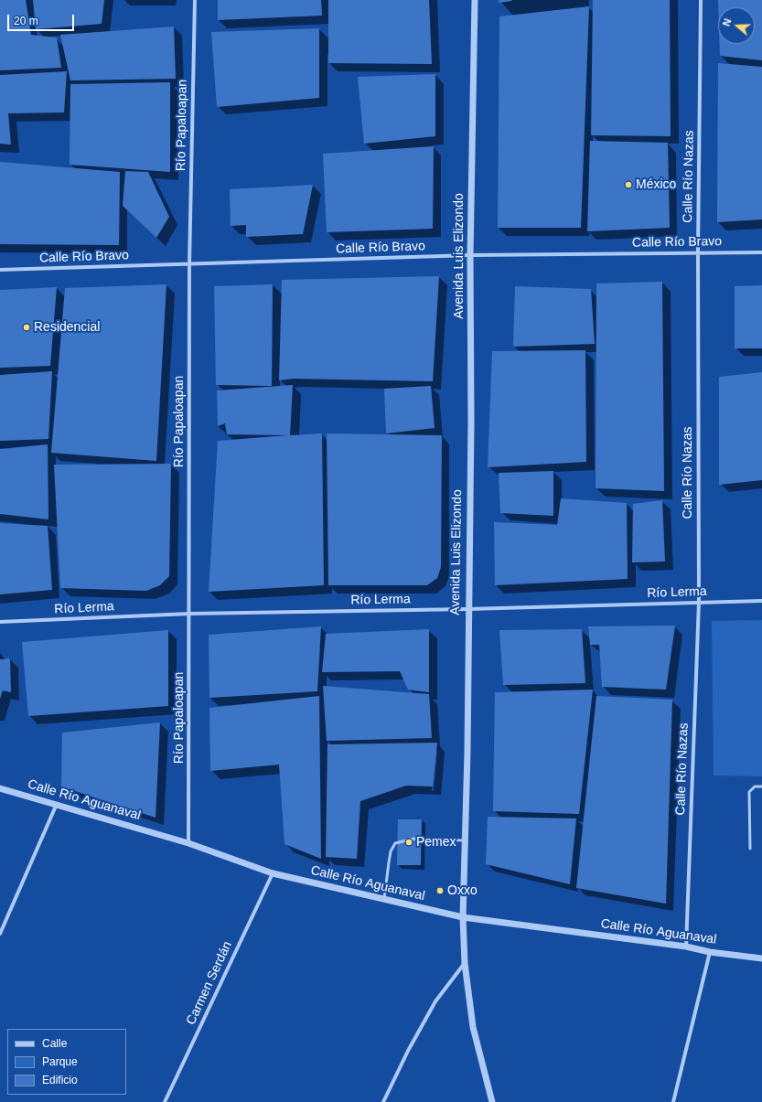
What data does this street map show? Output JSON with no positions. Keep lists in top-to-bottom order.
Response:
{
  "streets": {
    "street": [
      "Río Papaloapan",
      "Calle Río Nazas",
      "Calle Río Bravo",
      "Avenida Luis Elizondo",
      "Río Lerma",
      "Calle Río Aguanaval",
      "Carmen Serdán"
    ]
  },
  "crossings": [
    ["Río Papaloapan", "Calle Río Bravo"],
    ["Río Papaloapan", "Río Lerma"],
    ["Río Papaloapan", "Calle Río Aguanaval"],
    ["Calle Río Nazas", "Calle Río Bravo"],
    ["Calle Río Nazas", "Río Lerma"],
    ["Calle Río Nazas", "Calle Río Aguanaval"],
    ["Calle Río Bravo", "Avenida Luis Elizondo"],
    ["Avenida Luis Elizondo", "Río Lerma"],
    ["Avenida Luis Elizondo", "Calle Río Aguanaval"],
    ["Calle Río Aguanaval", "Carmen Serdán"]
  ],
  "places": [
    "México",
    "Residencial",
    "Pemex",
    "Oxxo"
  ],
  "legend": ["Calle", "Parque", "Edificio"],
  "scale_bar": "20 m",
  "north": "left"
}
